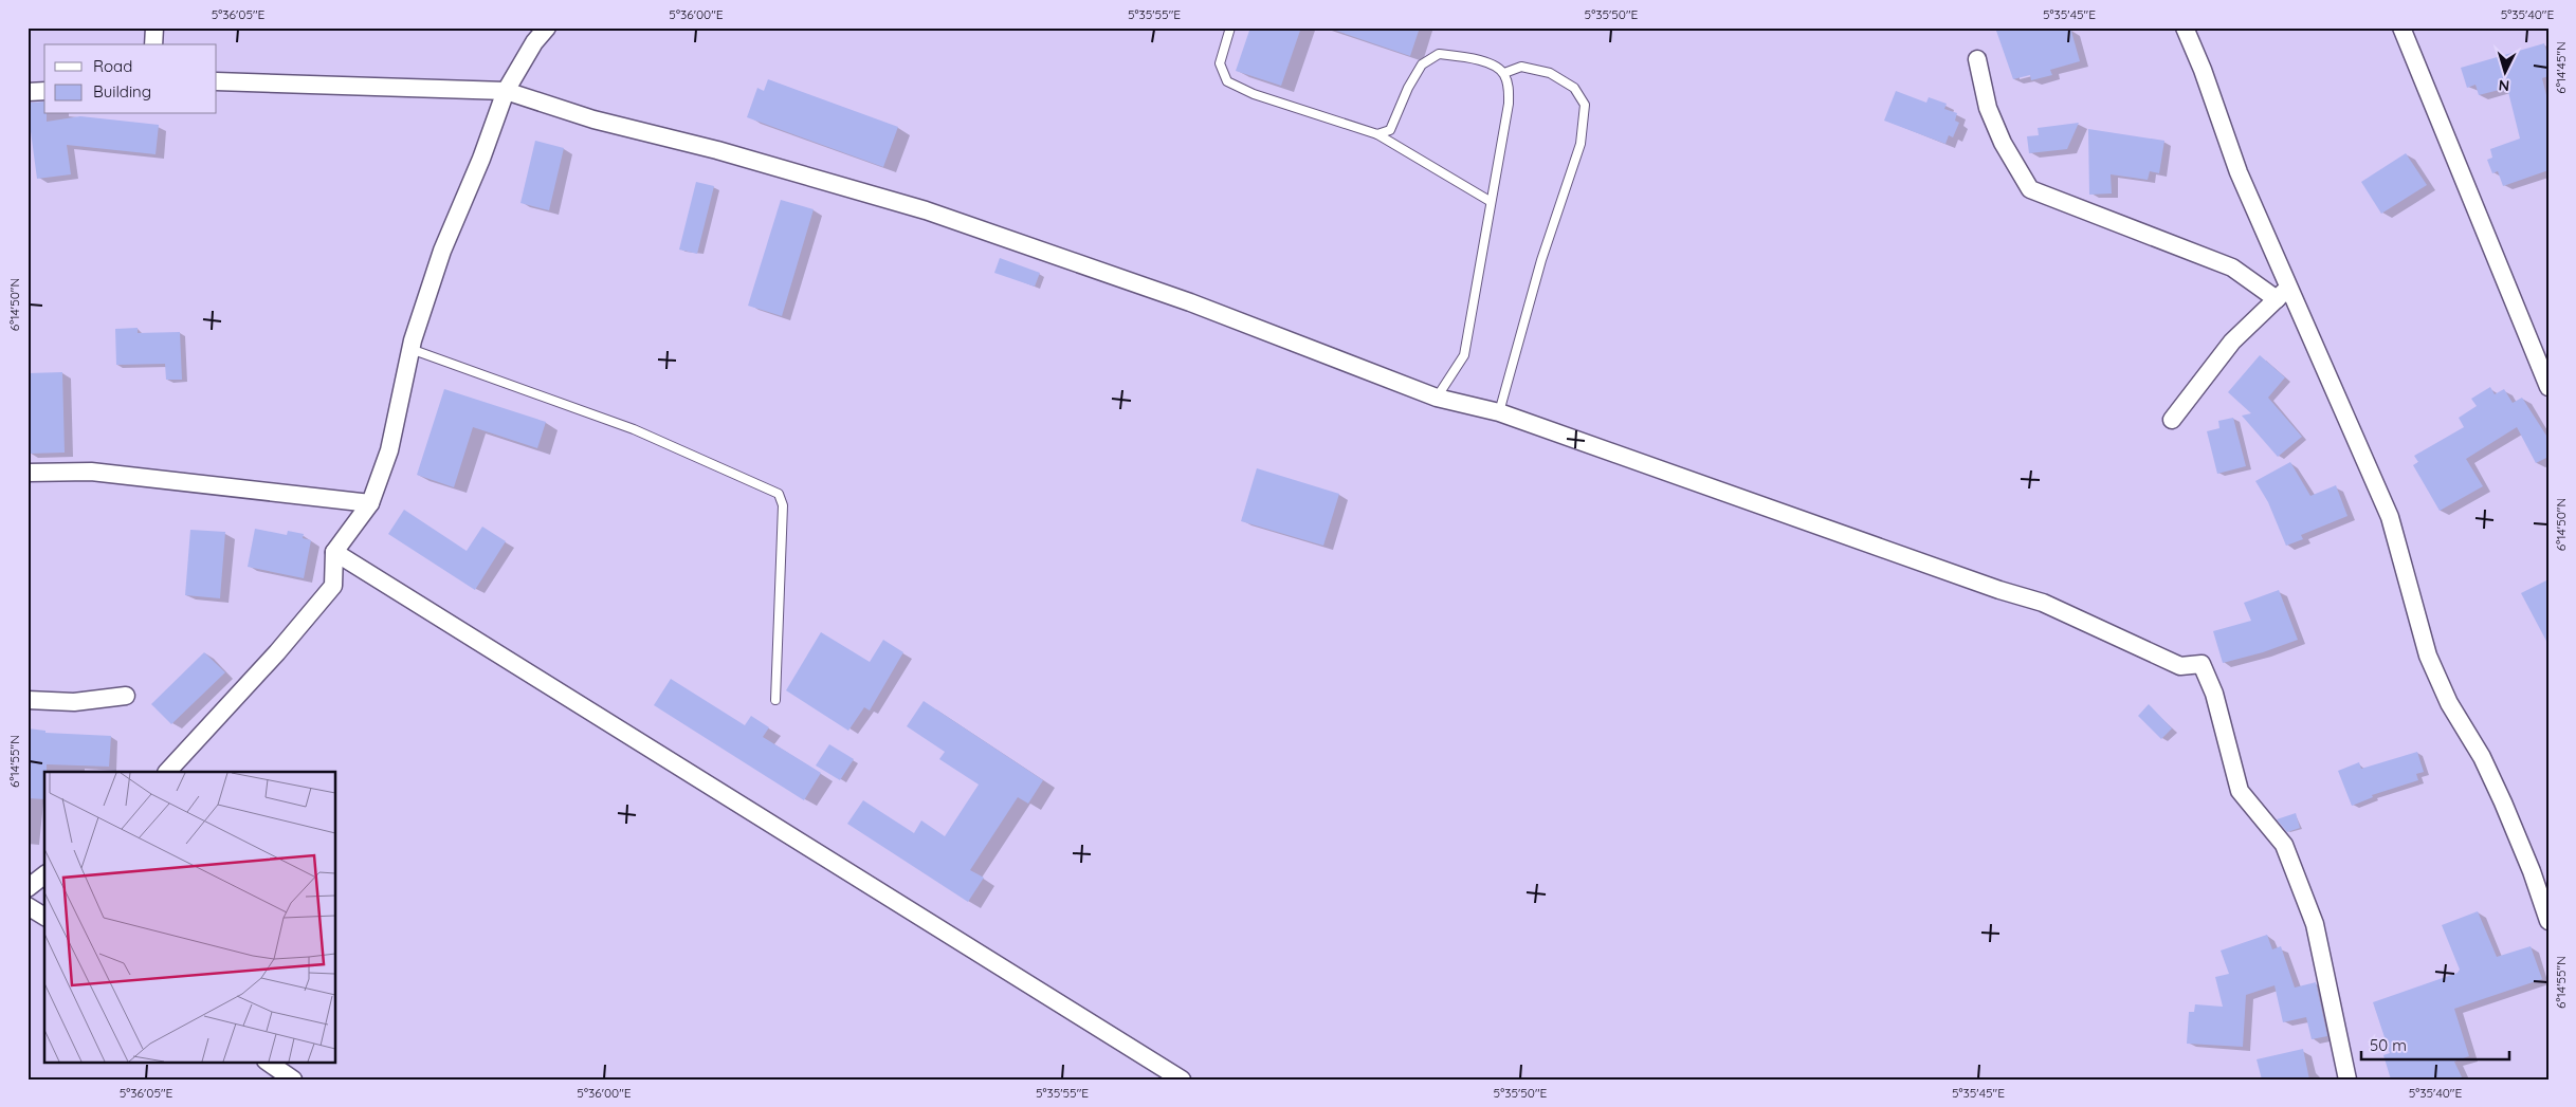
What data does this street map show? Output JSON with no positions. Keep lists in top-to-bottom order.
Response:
{
  "legend": ["Road", "Building"],
  "scale_bar": "50 m",
  "north": "bottom",
  "coordinates": [
    "5°36'05\"E",
    "5°36'00\"E",
    "5°35'55\"E",
    "5°35'50\"E",
    "5°35'45\"E",
    "5°35'40\"E",
    "6°14'45\"N",
    "6°14'50\"N",
    "6°14'55\"N"
  ]
}
